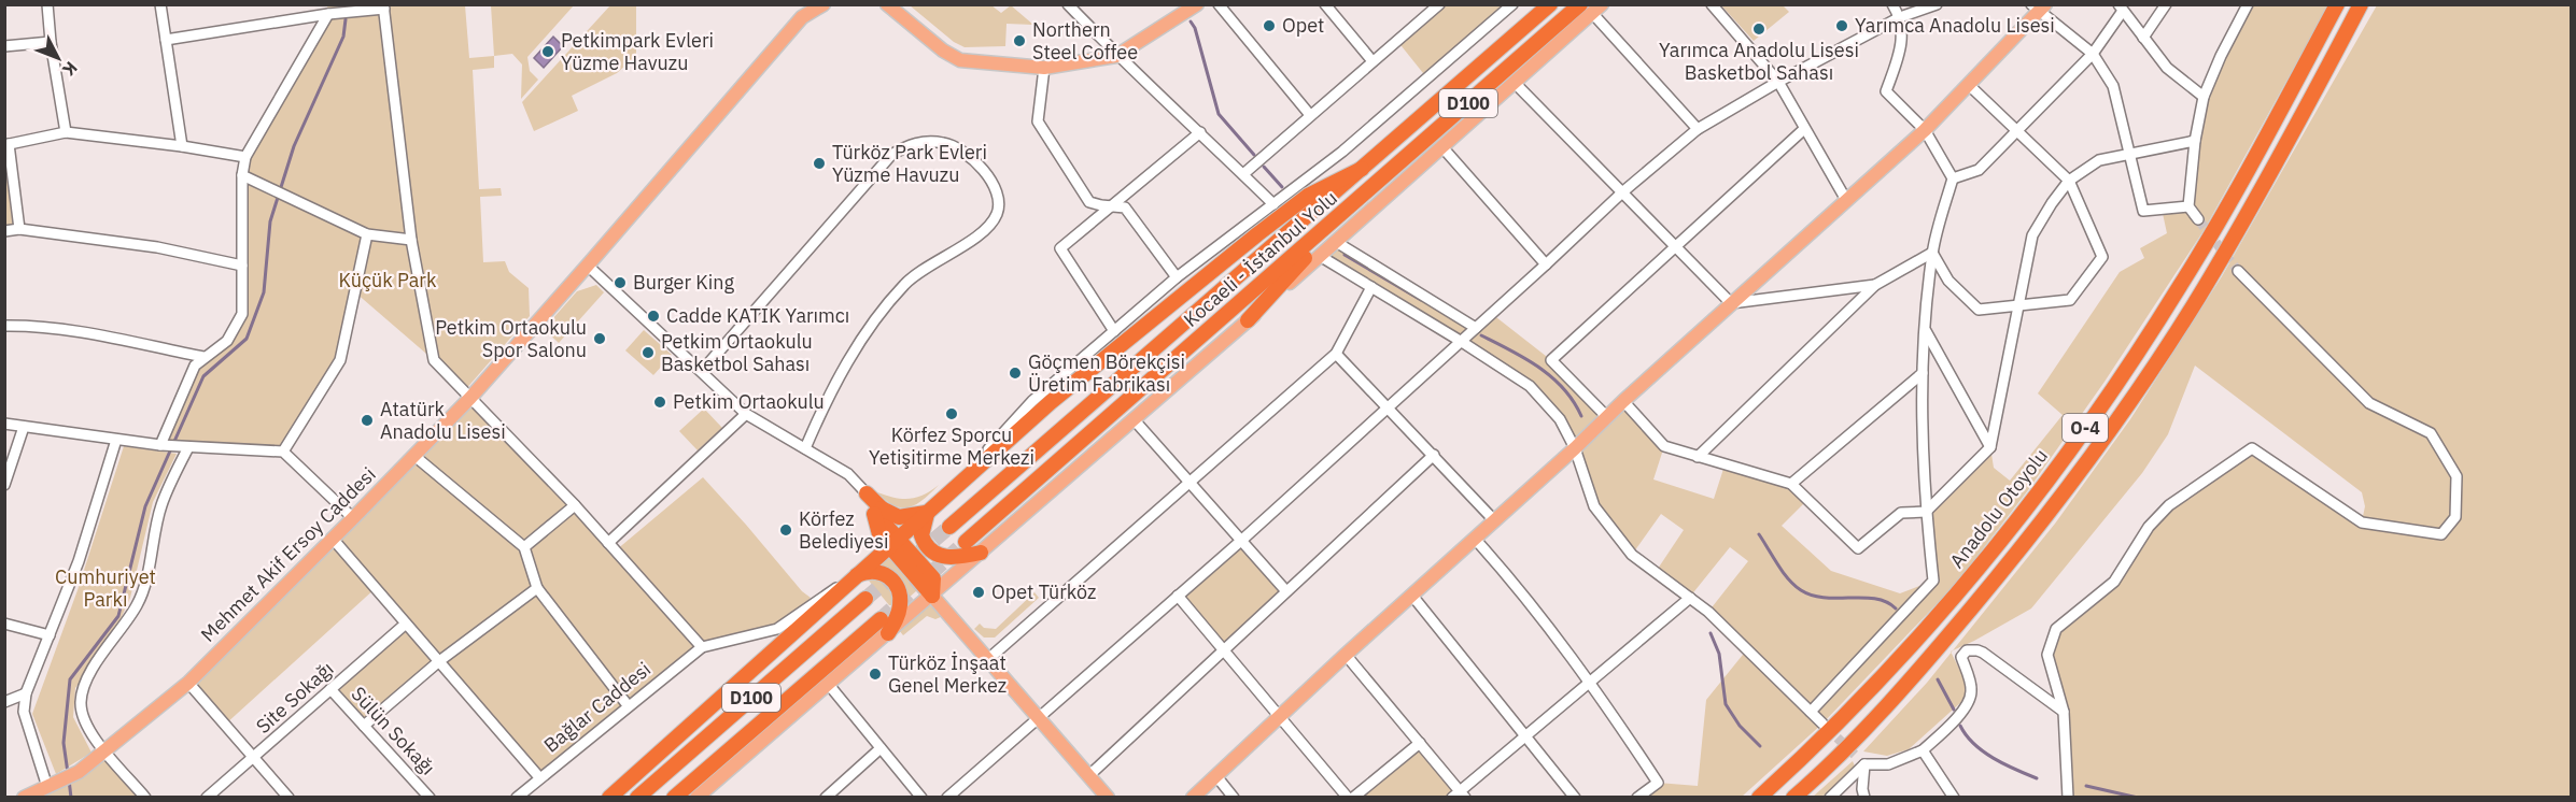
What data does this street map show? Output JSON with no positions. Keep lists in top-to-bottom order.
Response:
{
  "streets": {
    "highway": [
      "D100",
      "Kocaeli - İstanbul Yolu",
      "O-4",
      "Anadolu Otoyolu"
    ],
    "main road": ["Mehmet Akif Ersoy Caddesi"],
    "street": ["Site Sokağı", "Bağlar Caddesi", "Sülün Sokağı"]
  },
  "crossings": [
    ["Site Sokağı", "Sülün Sokağı"]
  ],
  "parks": ["Küçük Park", "Cumhuriyet Parkı"],
  "places": [
    "Opet",
    "Yarımca Anadolu Lisesi",
    "Yarımca Anadolu Lisesi Basketbol Sahası",
    "Northern Steel Coffee",
    "Petkimpark Evleri Yüzme Havuzu",
    "Türköz Park Evleri Yüzme Havuzu",
    "Burger King",
    "Cadde KATIK Yarımcı",
    "Petkim Ortaokulu Spor Salonu",
    "Petkim Ortaokulu Basketbol Sahası",
    "Göçmen Börekçisi Üretim Fabrikası",
    "Petkim Ortaokulu",
    "Körfez Sporcu Yetişitirme Merkezi",
    "Atatürk Anadolu Lisesi",
    "Körfez Belediyesi",
    "Opet Türköz",
    "Türköz İnşaat Genel Merkez"
  ],
  "north": "bottom right"
}
